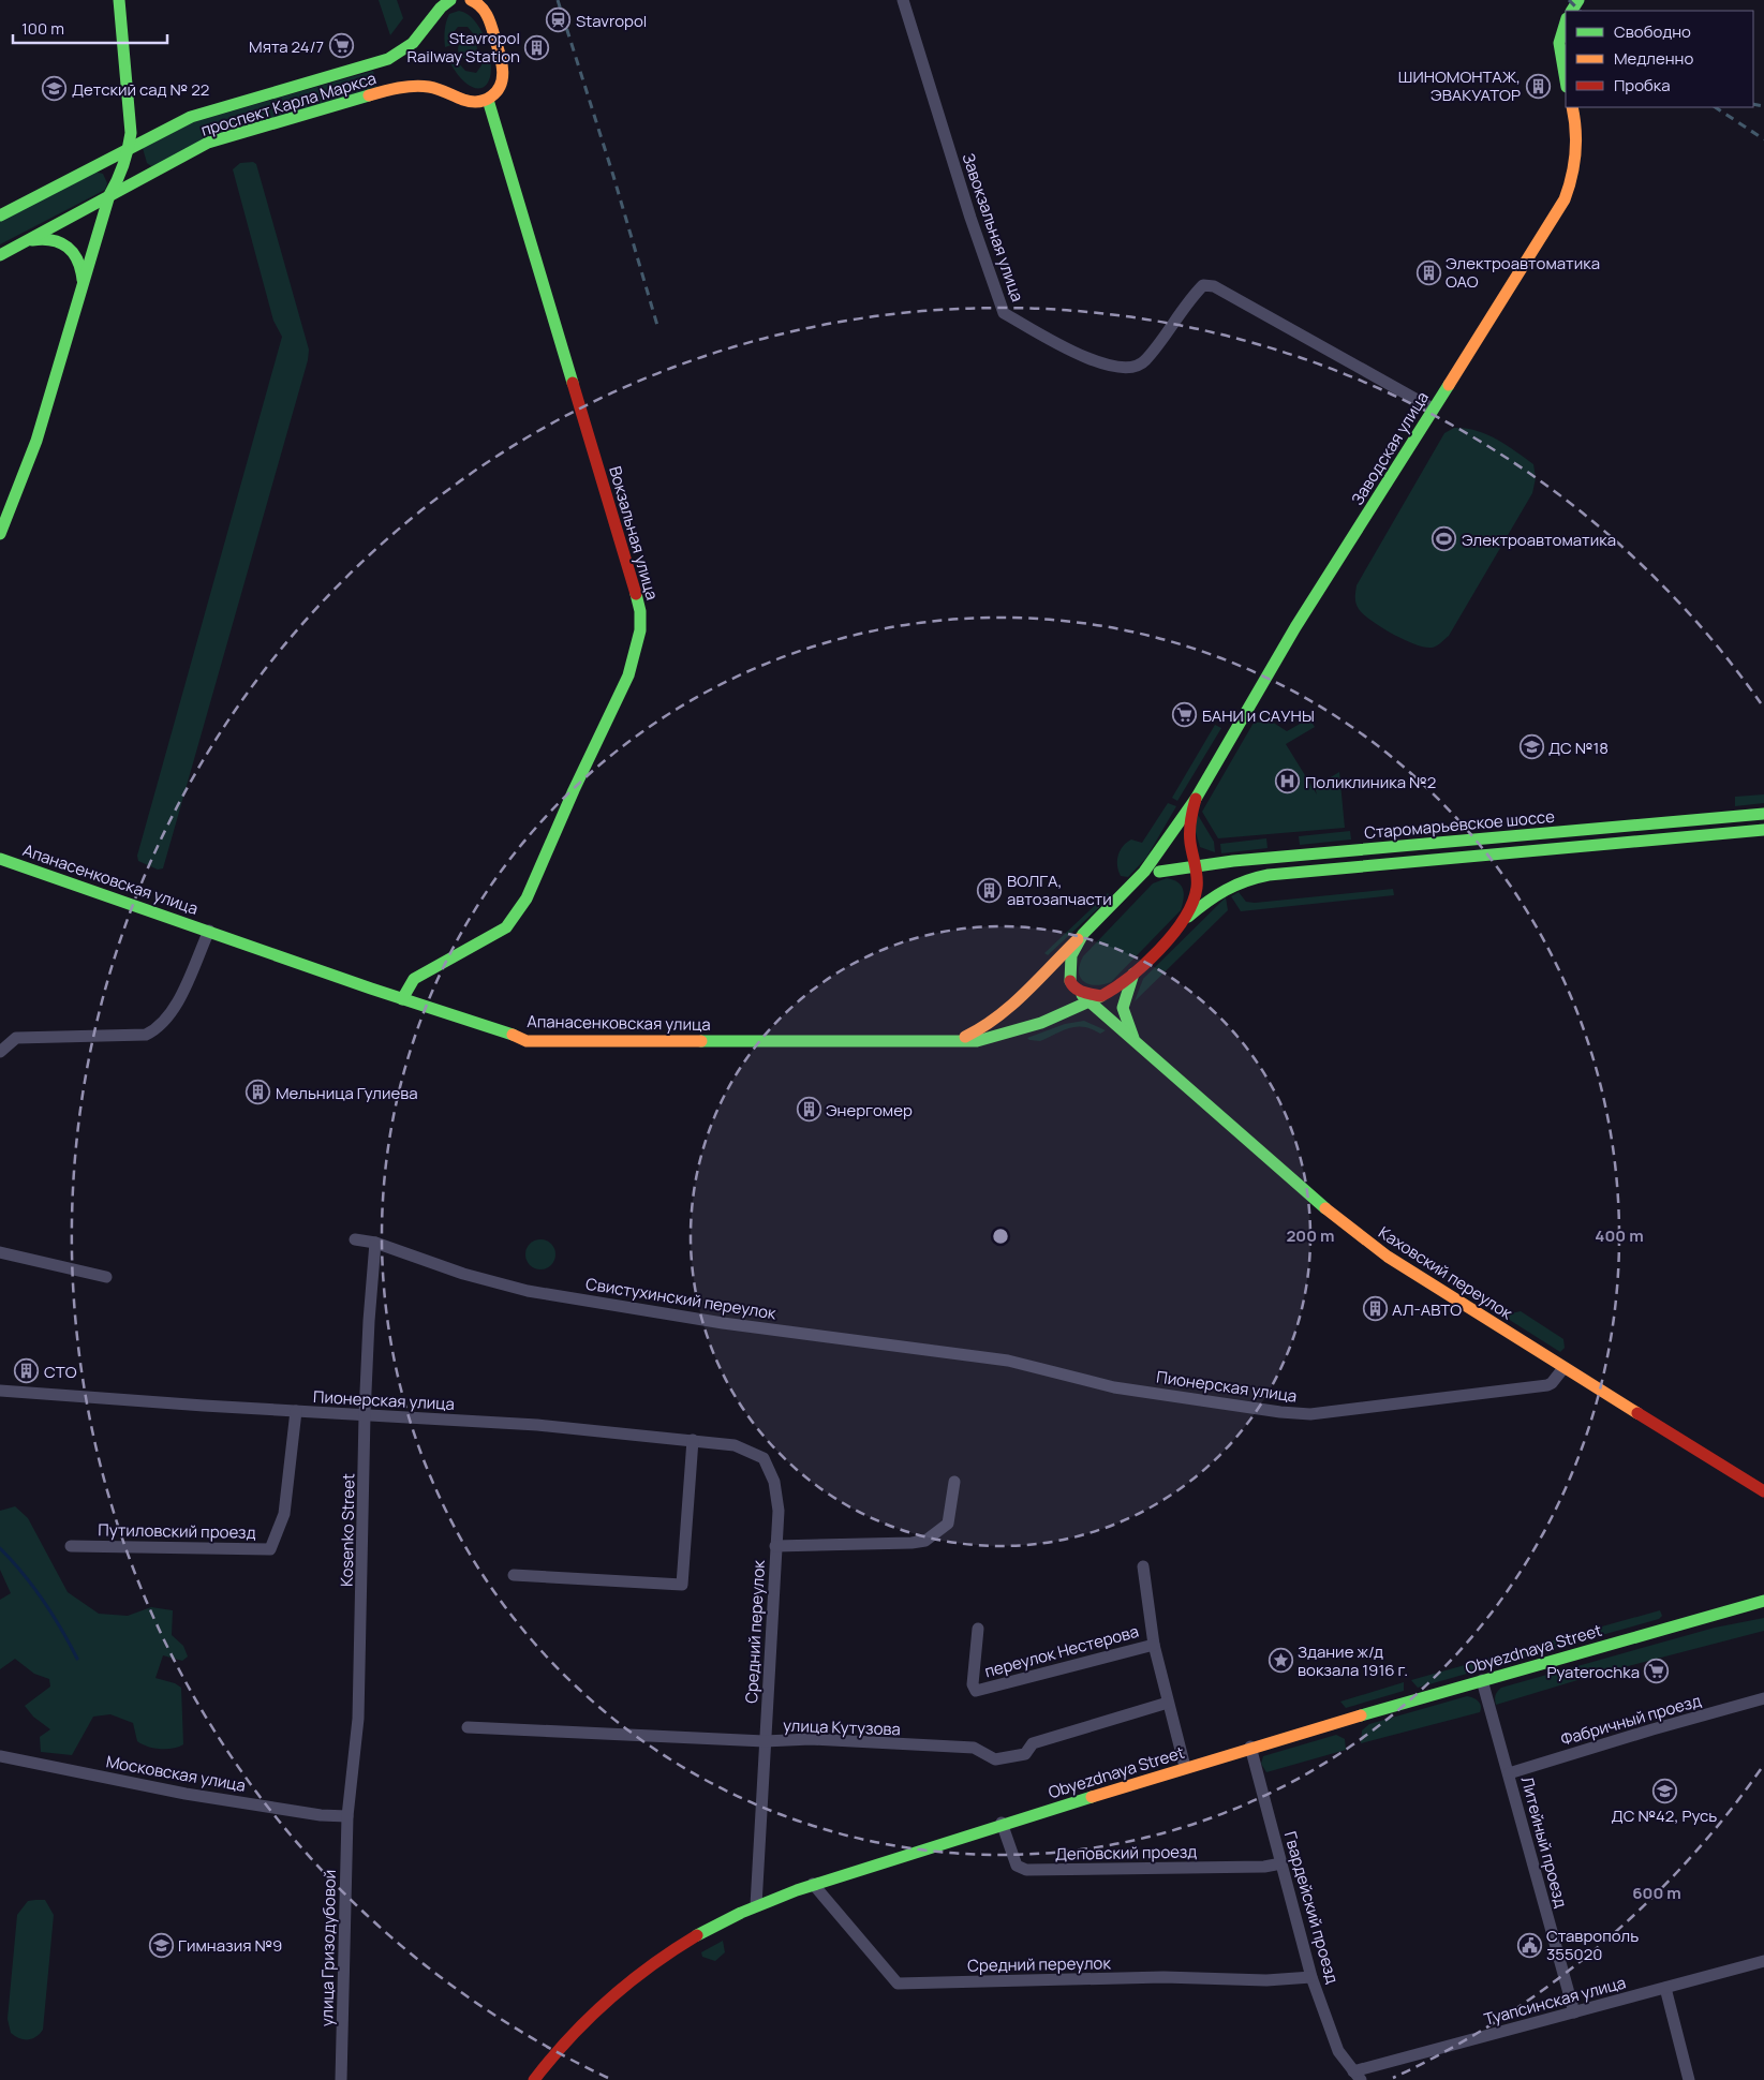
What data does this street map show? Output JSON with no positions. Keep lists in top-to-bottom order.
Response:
{
  "streets": {
    "main road": [
      "проспект Карла Маркса",
      "Заводская улица",
      "Вокзальная улица",
      "Старомарьевское шоссе",
      "Апанасенковская улица",
      "Каховский переулок",
      "Obyezdnaya Street"
    ],
    "street": [
      "Завокзальная улица",
      "Свистухинский переулок",
      "Пионерская улица",
      "Kosenko Street",
      "Путиловский проезд",
      "Средний переулок",
      "переулок Нестерова",
      "Фабричный проезд",
      "улица Кутузова",
      "Московская улица",
      "Литейный проезд",
      "Деповский проезд",
      "Гвардейский проезд",
      "улица Гризодубовой",
      "Туапсинская улица"
    ]
  },
  "crossings": [
    ["проспект Карла Маркса", "Вокзальная улица"],
    ["Завокзальная улица", "Заводская улица"],
    ["Вокзальная улица", "Апанасенковская улица"],
    ["Каховский переулок", "Пионерская улица"],
    ["Свистухинский переулок", "Пионерская улица"],
    ["Свистухинский переулок", "Kosenko Street"],
    ["Пионерская улица", "Kosenko Street"],
    ["Пионерская улица", "Путиловский проезд"],
    ["Пионерская улица", "Средний переулок"],
    ["Kosenko Street", "Московская улица"],
    ["Kosenko Street", "улица Гризодубовой"],
    ["Средний переулок", "Obyezdnaya Street"],
    ["Средний переулок", "улица Кутузова"],
    ["Средний переулок", "Гвардейский проезд"],
    ["Obyezdnaya Street", "Литейный проезд"],
    ["Obyezdnaya Street", "Деповский проезд"],
    ["Obyezdnaya Street", "Гвардейский проезд"],
    ["Фабричный проезд", "Литейный проезд"],
    ["Московская улица", "улица Гризодубовой"],
    ["Литейный проезд", "Туапсинская улица"],
    ["Деповский проезд", "Гвардейский проезд"],
    ["Гвардейский проезд", "Туапсинская улица"]
  ],
  "places": {
    "station": ["Stavropol"],
    "supermarket": ["Мята 24/7", "БАНИ и САУНЫ", "Pyaterochka"],
    "building": [
      "Stavropol Railway Station",
      "ШИНОМОНТАЖ, ЭВАКУАТОР",
      "Электроавтоматика ОАО",
      "ВОЛГА, автозапчасти",
      "Мельница Гулиева",
      "Энергомер",
      "АЛ-АВТО",
      "СТО"
    ],
    "school or university": [
      "Детский сад № 22",
      "ДС №18",
      "ДС №42, Русь",
      "Гимназия №9"
    ],
    "sports": ["Электроавтоматика"],
    "hospital": ["Поликлиника №2"],
    "place": ["Здание ж/д вокзала 1916 г."],
    "public building": ["Ставрополь 355020"]
  },
  "legend": ["Свободно", "Медленно", "Пробка"],
  "scale_bar": "100 m",
  "rings": ["200 m", "400 m", "600 m"]
}
